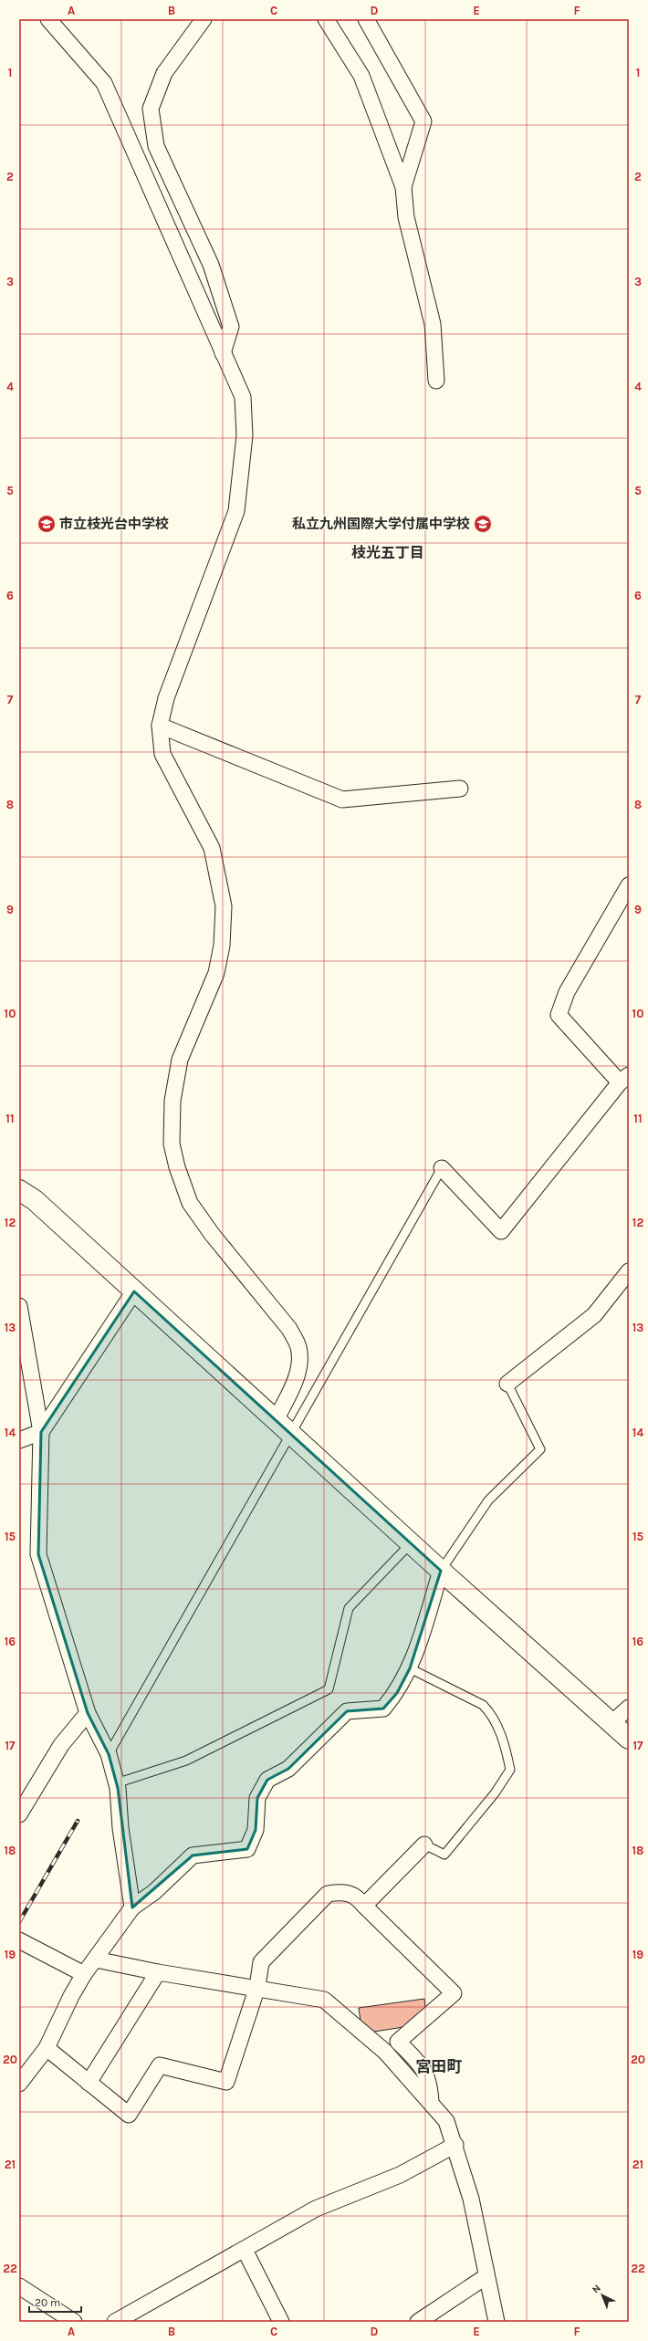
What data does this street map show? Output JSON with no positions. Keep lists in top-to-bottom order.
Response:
{
  "districts": ["枝光五丁目", "宮田町"],
  "places": {
    "school or university": ["市立枝光台中学校", "私立九州国際大学付属中学校"]
  },
  "scale_bar": "20 m",
  "north": "top left",
  "grid": {
    "columns": [
      "A",
      "B",
      "C",
      "D",
      "E",
      "F"
    ],
    "rows": [
      "1",
      "2",
      "3",
      "4",
      "5",
      "6",
      "7",
      "8",
      "9",
      "10",
      "11",
      "12",
      "13",
      "14",
      "15",
      "16",
      "17",
      "18",
      "19",
      "20",
      "21",
      "22"
    ]
  }
}
